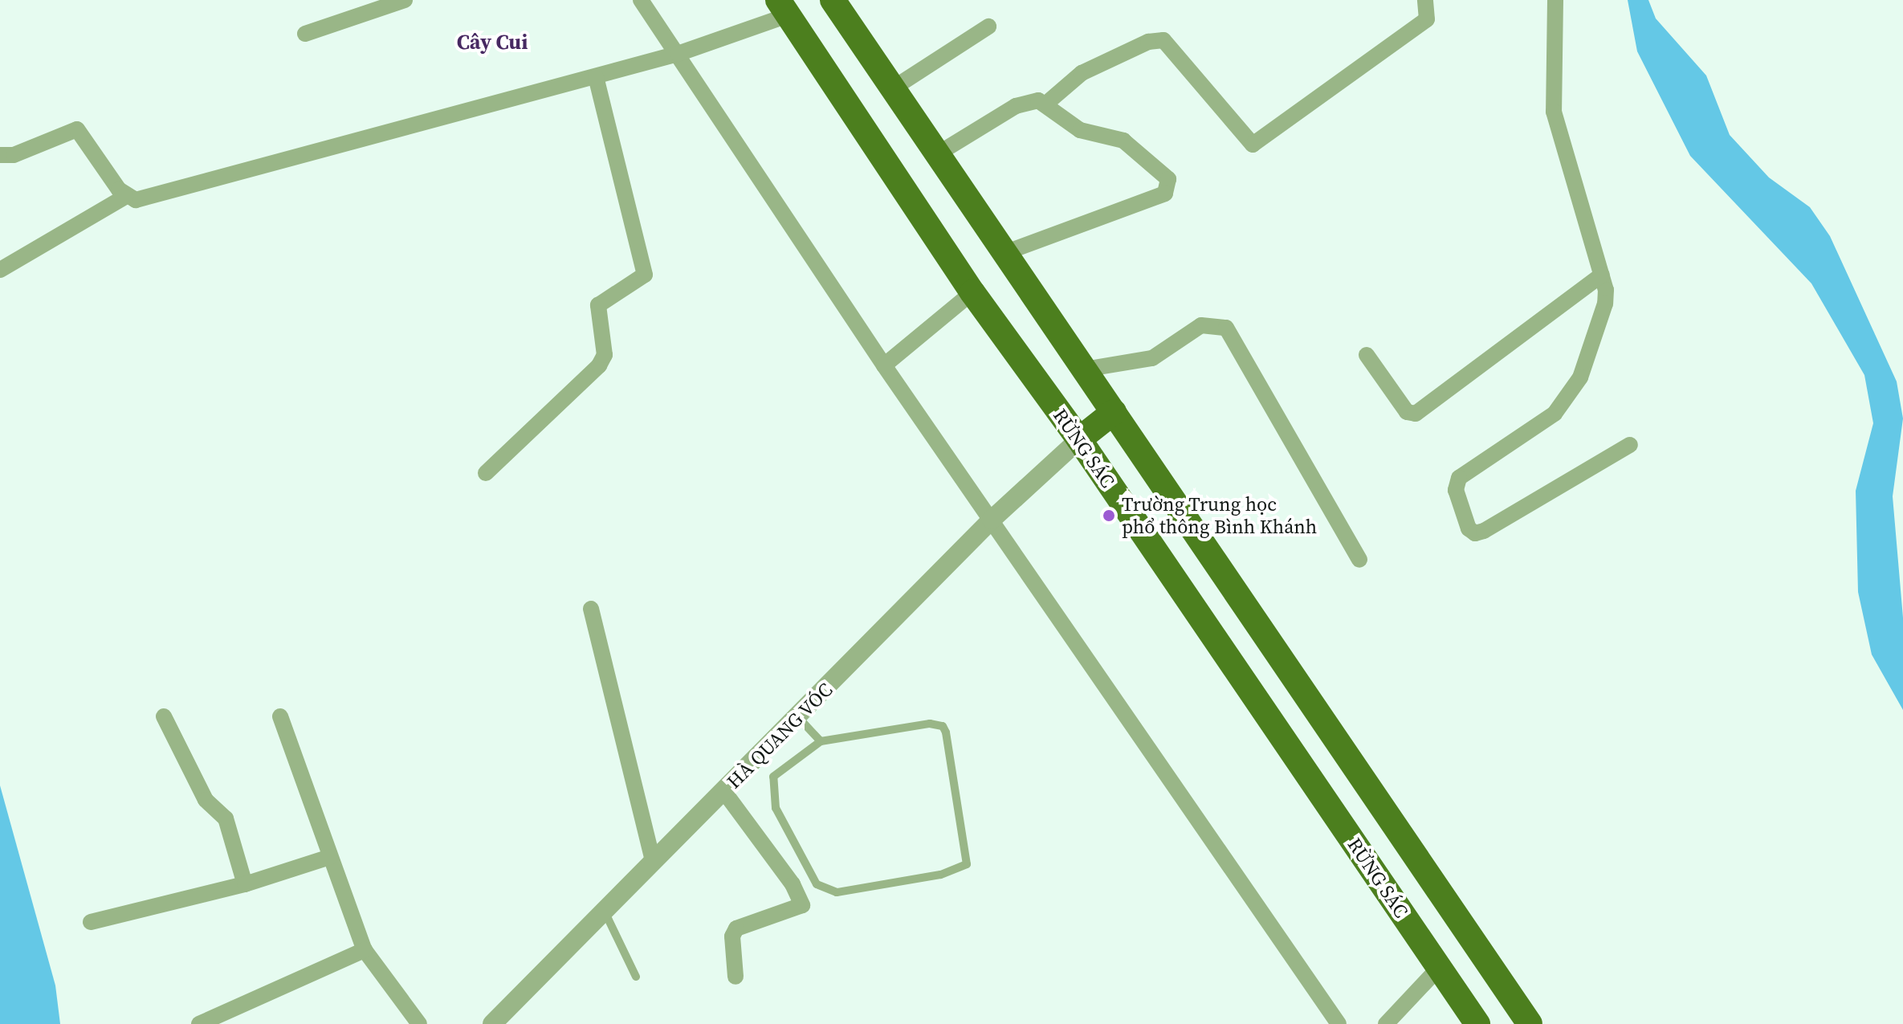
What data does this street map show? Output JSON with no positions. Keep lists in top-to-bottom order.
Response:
{
  "streets": {
    "main road": ["RỪNG SÁC"],
    "street": ["HÀ QUANG VÓC"]
  },
  "crossings": [
    ["RỪNG SÁC", "HÀ QUANG VÓC"]
  ],
  "districts": ["Cây Cui"],
  "places": ["Trường Trung học phổ thông Bình Khánh"]
}
